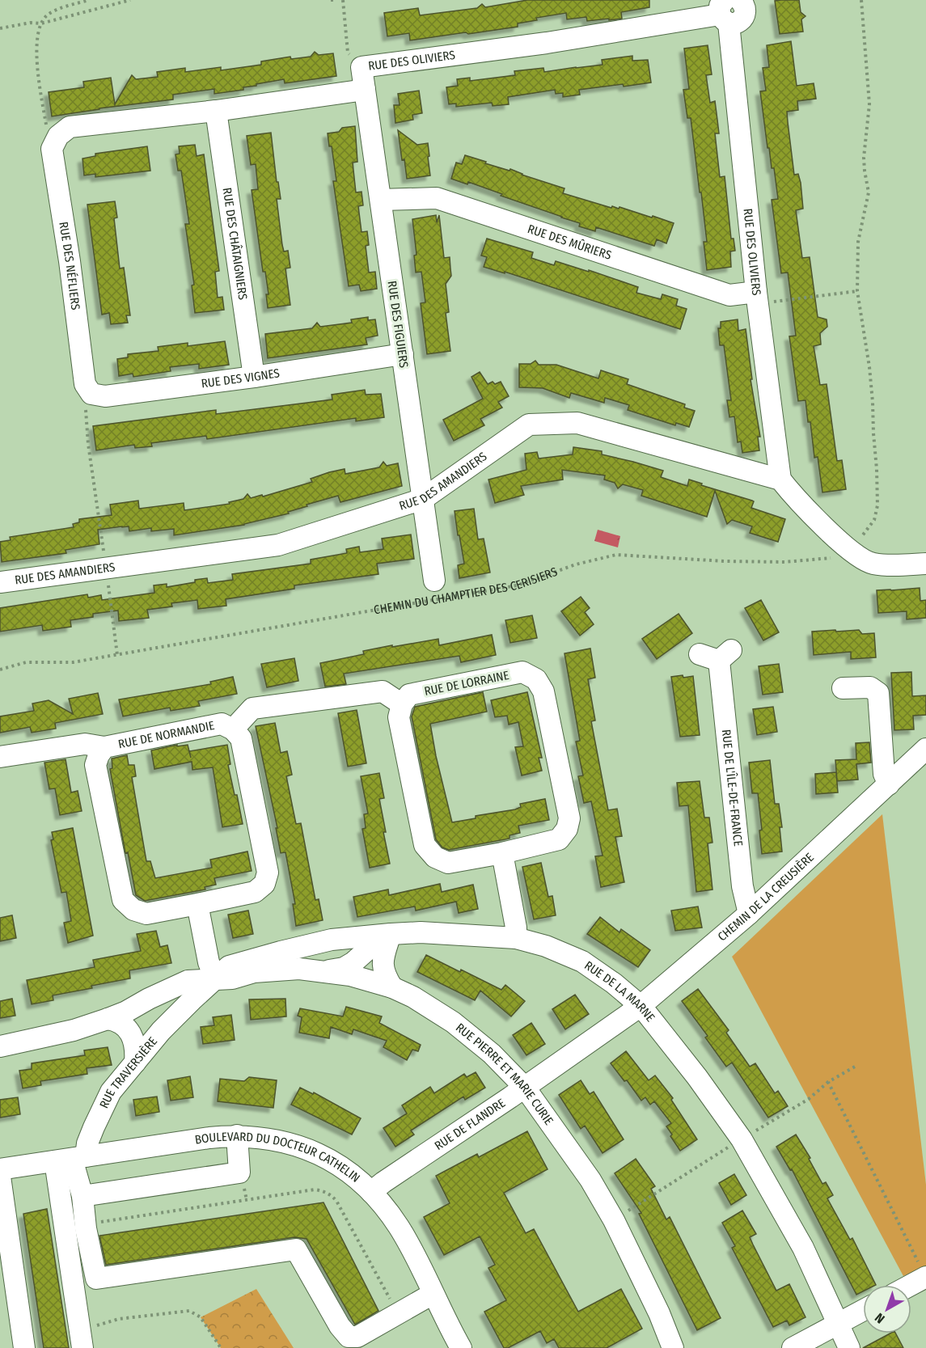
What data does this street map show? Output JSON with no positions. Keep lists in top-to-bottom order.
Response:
{
  "streets": {
    "street": [
      "RUE DES OLIVIERS",
      "RUE DES MÛRIERS",
      "RUE DES CHÂTAIGNIERS",
      "RUE DES NÉFLIERS",
      "RUE DES FIGUIERS",
      "RUE DES VIGNES",
      "RUE DES AMANDIERS",
      "RUE DE LORRAINE",
      "RUE DE NORMANDIE",
      "RUE DE L'ÎLE-DE-FRANCE",
      "CHEMIN DE LA CREUSIÈRE",
      "RUE DE LA MARNE",
      "RUE TRAVERSIÈRE",
      "RUE PIERRE ET MARIE CURIE",
      "RUE DE FLANDRE",
      "BOULEVARD DU DOCTEUR CATHELIN"
    ],
    "path": ["CHEMIN DU CHAMPTIER DES CERISIERS"]
  },
  "crossings": [
    ["RUE DES OLIVIERS", "RUE DES MÛRIERS"],
    ["RUE DES OLIVIERS", "RUE DES CHÂTAIGNIERS"],
    ["RUE DES OLIVIERS", "RUE DES NÉFLIERS"],
    ["RUE DES OLIVIERS", "RUE DES FIGUIERS"],
    ["RUE DES OLIVIERS", "RUE DES AMANDIERS"],
    ["RUE DES MÛRIERS", "RUE DES FIGUIERS"],
    ["RUE DES CHÂTAIGNIERS", "RUE DES VIGNES"],
    ["RUE DES NÉFLIERS", "RUE DES VIGNES"],
    ["RUE DES FIGUIERS", "RUE DES VIGNES"],
    ["RUE DES FIGUIERS", "RUE DES AMANDIERS"],
    ["RUE DE L'ÎLE-DE-FRANCE", "CHEMIN DE LA CREUSIÈRE"],
    ["CHEMIN DE LA CREUSIÈRE", "RUE DE LA MARNE"],
    ["CHEMIN DE LA CREUSIÈRE", "RUE DE FLANDRE"],
    ["RUE DE LA MARNE", "RUE PIERRE ET MARIE CURIE"],
    ["RUE DE LA MARNE", "RUE DE FLANDRE"],
    ["RUE TRAVERSIÈRE", "RUE PIERRE ET MARIE CURIE"],
    ["RUE TRAVERSIÈRE", "BOULEVARD DU DOCTEUR CATHELIN"],
    ["RUE PIERRE ET MARIE CURIE", "RUE DE FLANDRE"],
    ["RUE DE FLANDRE", "BOULEVARD DU DOCTEUR CATHELIN"]
  ],
  "north": "bottom left"
}
